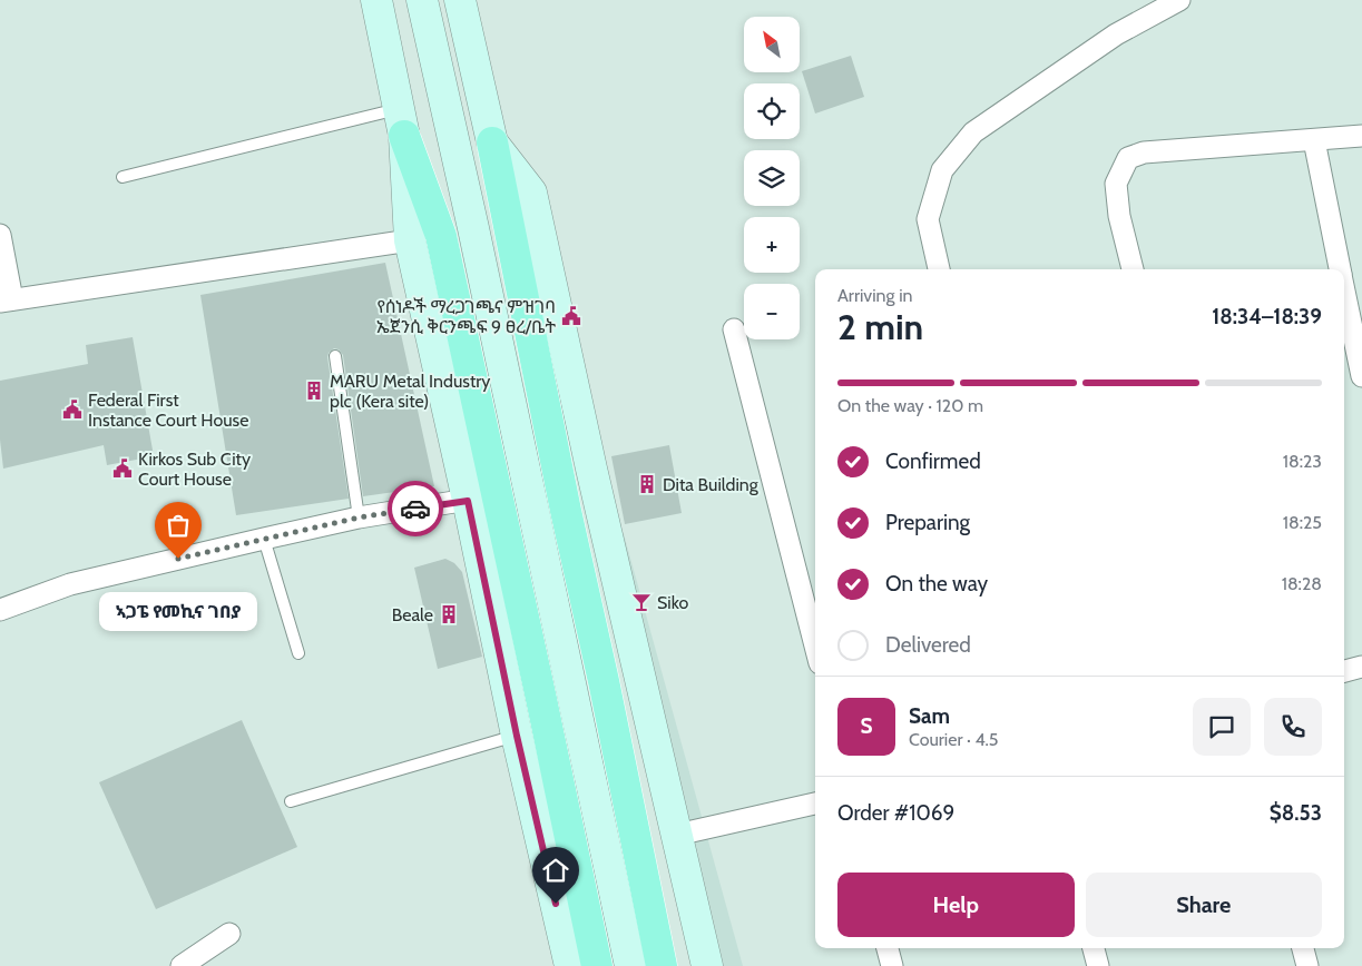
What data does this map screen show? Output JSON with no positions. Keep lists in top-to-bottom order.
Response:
{
  "places": {
    "public building": ["የሰነዶች ማረጋገጫና ምዝገባ ኤጀንሲ ቅርንጫፍ 9 ፀረ/ቤት", "Federal First Instance Court House", "Kirkos Sub City Court House"],
    "building": ["MARU Metal Industry plc (Kera site)", "Dita Building", "Beale"],
    "other": ["ኣጋፔ የመኪና ገበያ"],
    "bar": ["Siko"]
  },
  "north": "top left",
  "page": {
    "map_buttons": ["+", "−"],
    "heading": ["2 min", "Arriving in", "18:34–18:39"],
    "panel": [
      "Sam",
      "Courier · 4.5",
      "Order #1069",
      "$8.53"
    ],
    "bar": "On the way · 120 m",
    "list": [
      ["Confirmed", "18:23"],
      ["Preparing", "18:25"],
      ["On the way", "18:28"],
      "Delivered"
    ],
    "bubble": "ኣጋፔ የመኪና ገበያ",
    "round": "S",
    "buttons": ["Help", "Share"]
  }
}
